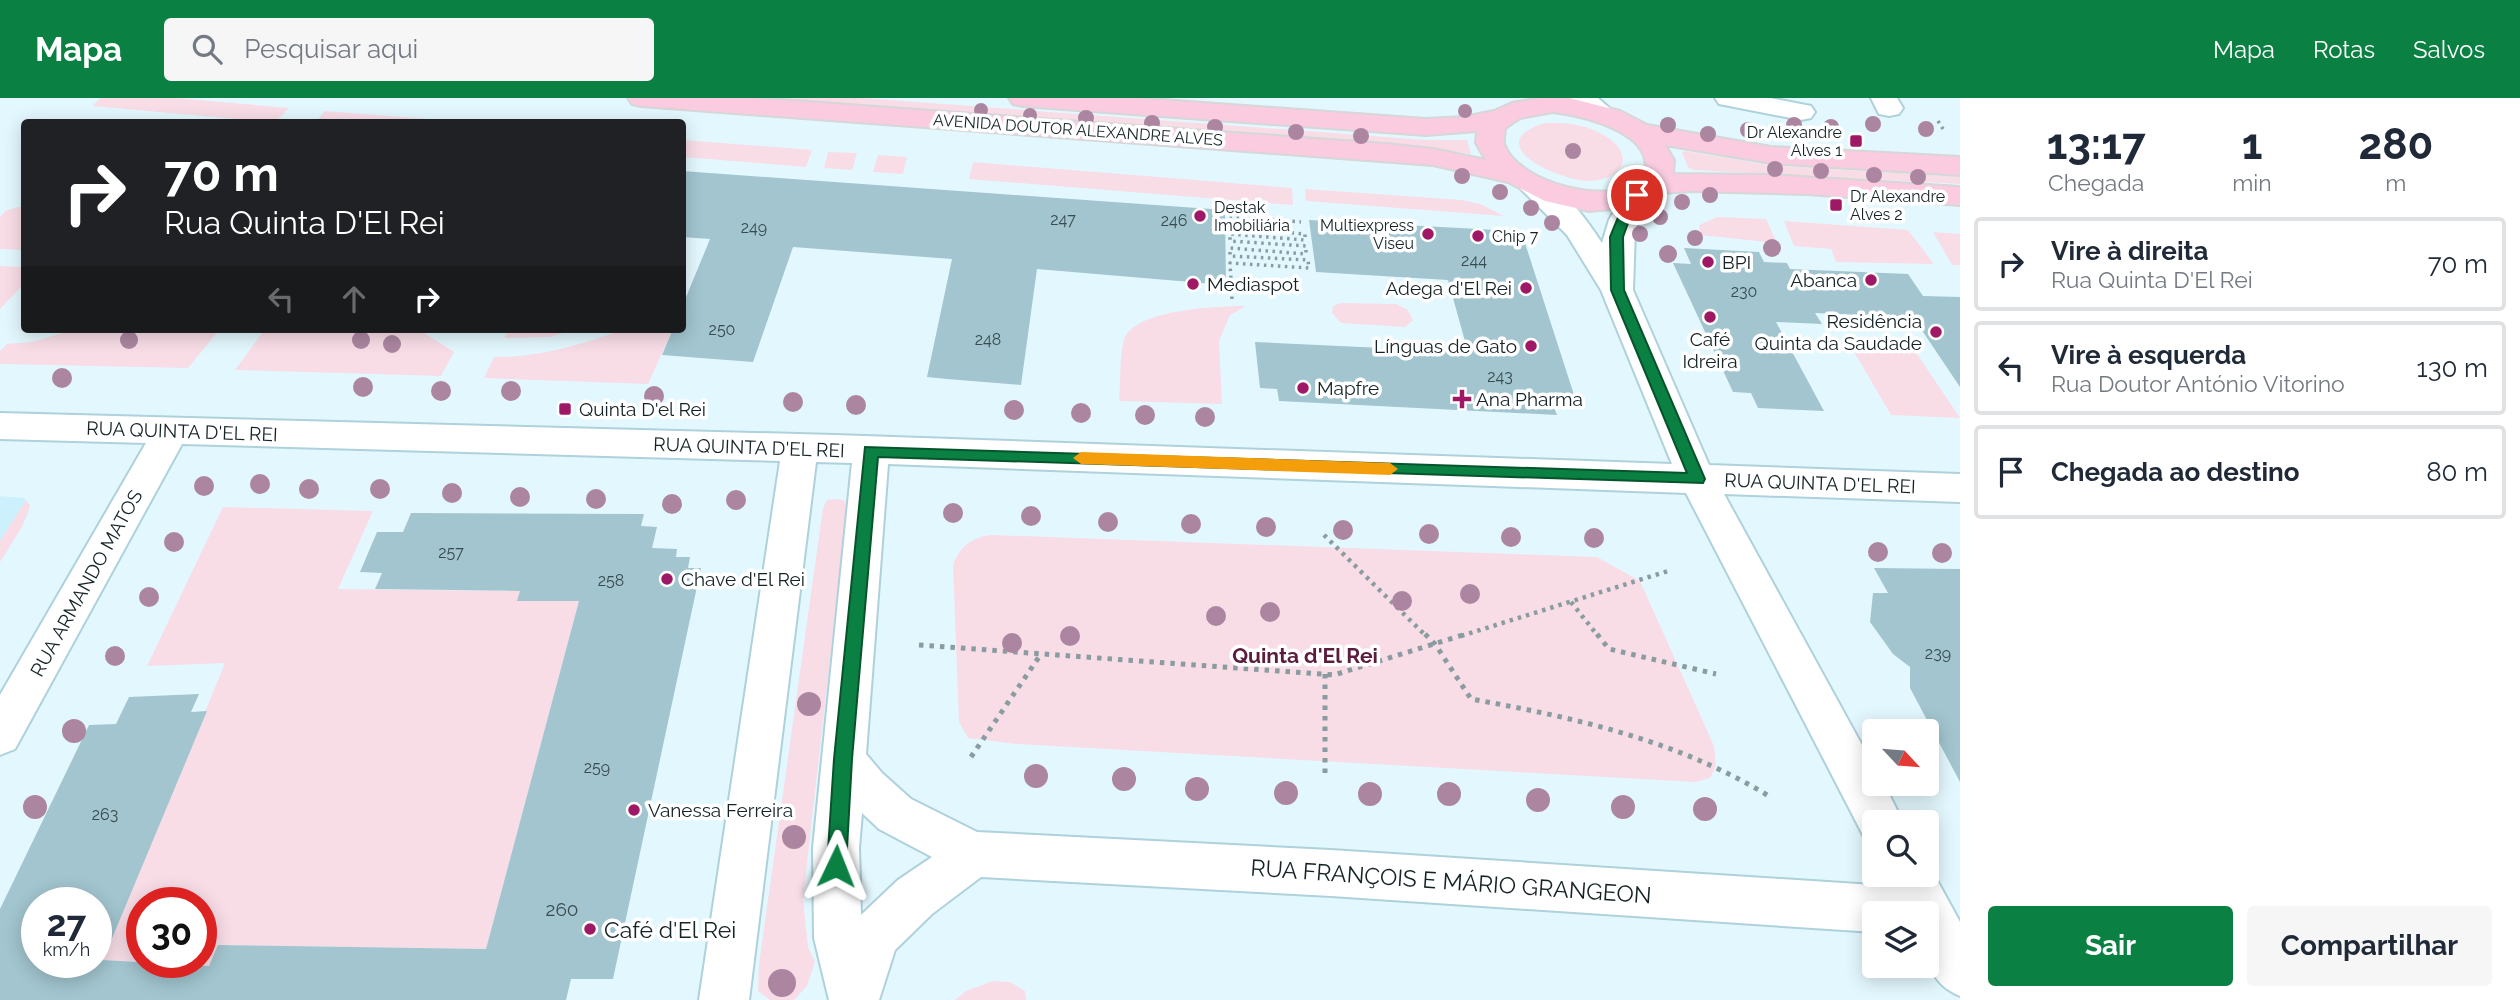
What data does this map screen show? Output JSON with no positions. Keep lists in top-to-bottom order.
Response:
{
  "streets": {
    "main road": ["AVENIDA DOUTOR ALEXANDRE ALVES"],
    "street": ["RUA QUINTA D'EL REI", "RUA ARMANDO MATOS", "RUA FRANÇOIS E MÁRIO GRANGEON"]
  },
  "crossings": [
    ["RUA QUINTA D'EL REI", "RUA ARMANDO MATOS"]
  ],
  "districts": ["Quinta d'El Rei"],
  "places": {
    "transit": ["Dr Alexandre Alves 1", "Dr Alexandre Alves 2", "Quinta D'el Rei"],
    "other": [
      "Destak Imobiliária",
      "Multiexpress Viseu",
      "Chip 7",
      "BPI",
      "Abanca",
      "Mediaspot",
      "Adega d'El Rei",
      "Café Idreira",
      "Residência Quinta da Saudade",
      "Línguas de Gato",
      "Mapfre",
      "Chave d'El Rei",
      "Vanessa Ferreira",
      "Café d'El Rei"
    ],
    "health": ["Ana Pharma"]
  },
  "house_numbers": [
    "247",
    "246",
    "249",
    "244",
    "230",
    "250",
    "248",
    "243",
    "257",
    "258",
    "239",
    "259",
    "263",
    "260"
  ],
  "north": "bottom right",
  "page": {
    "header": "Mapa",
    "search": "Pesquisar aqui",
    "nav": ["Mapa", "Rotas", "Salvos"],
    "eta": [
      "13:17",
      "Chegada",
      "1",
      "min",
      "280",
      "m"
    ],
    "turn": ["70 m", "Rua Quinta D'El Rei"],
    "list": [
      {
        "name": "Vire à direita",
        "note": "Rua Quinta D'El Rei",
        "value": "70 m"
      },
      {
        "name": "Vire à esquerda",
        "note": "Rua Doutor António Vitorino",
        "value": "130 m"
      },
      {
        "name": "Chegada ao destino",
        "value": "80 m"
      }
    ],
    "speed": "27 km/h",
    "limit": "30",
    "buttons": ["Sair", "Compartilhar"]
  }
}
